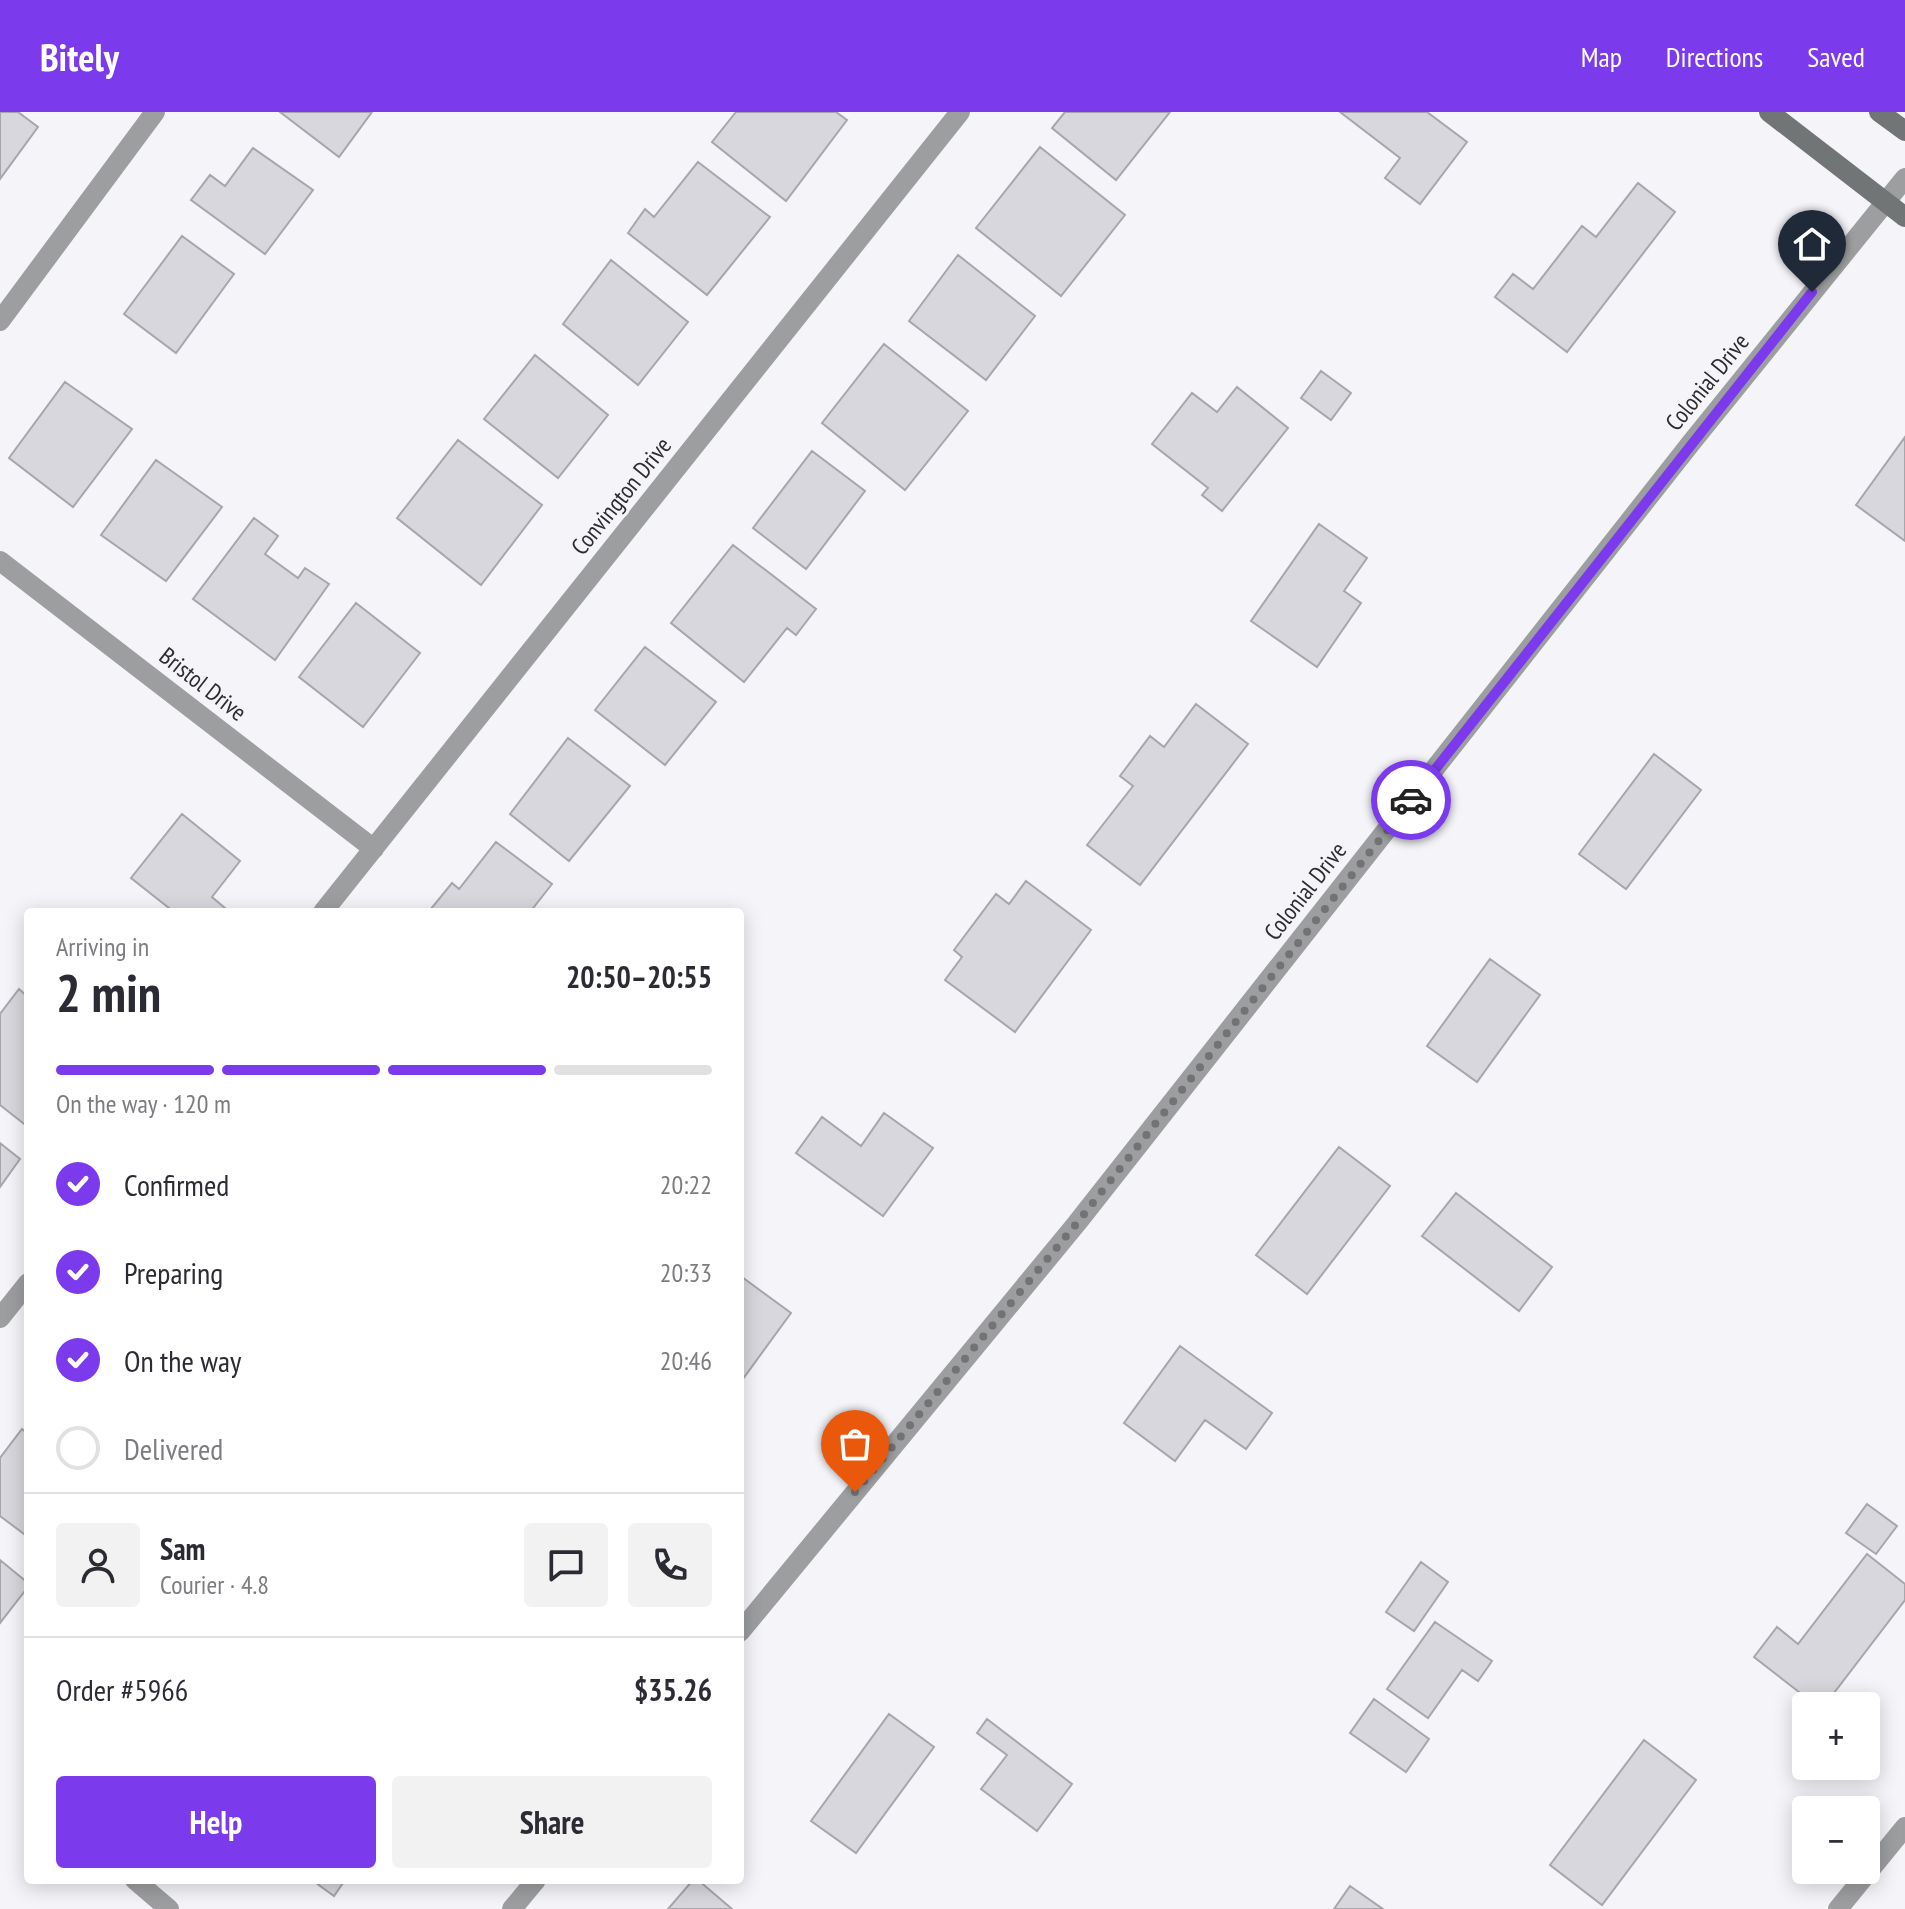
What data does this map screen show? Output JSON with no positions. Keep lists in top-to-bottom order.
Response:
{
  "streets": {
    "street": ["Colonial Drive", "Convington Drive", "Bristol Drive"]
  },
  "crossings": [
    ["Convington Drive", "Bristol Drive"]
  ],
  "page": {
    "header": "Bitely",
    "nav": ["Map", "Directions", "Saved"],
    "heading": ["2 min", "Arriving in", "20:50–20:55"],
    "panel": [
      "Sam",
      "Courier · 4.8",
      "Order #5966",
      "$35.26"
    ],
    "bar": "On the way · 120 m",
    "list": [
      ["Confirmed", "20:22"],
      ["Preparing", "20:33"],
      ["On the way", "20:46"],
      "Delivered"
    ],
    "map_buttons": ["+", "−"],
    "buttons": ["Help", "Share"]
  }
}
